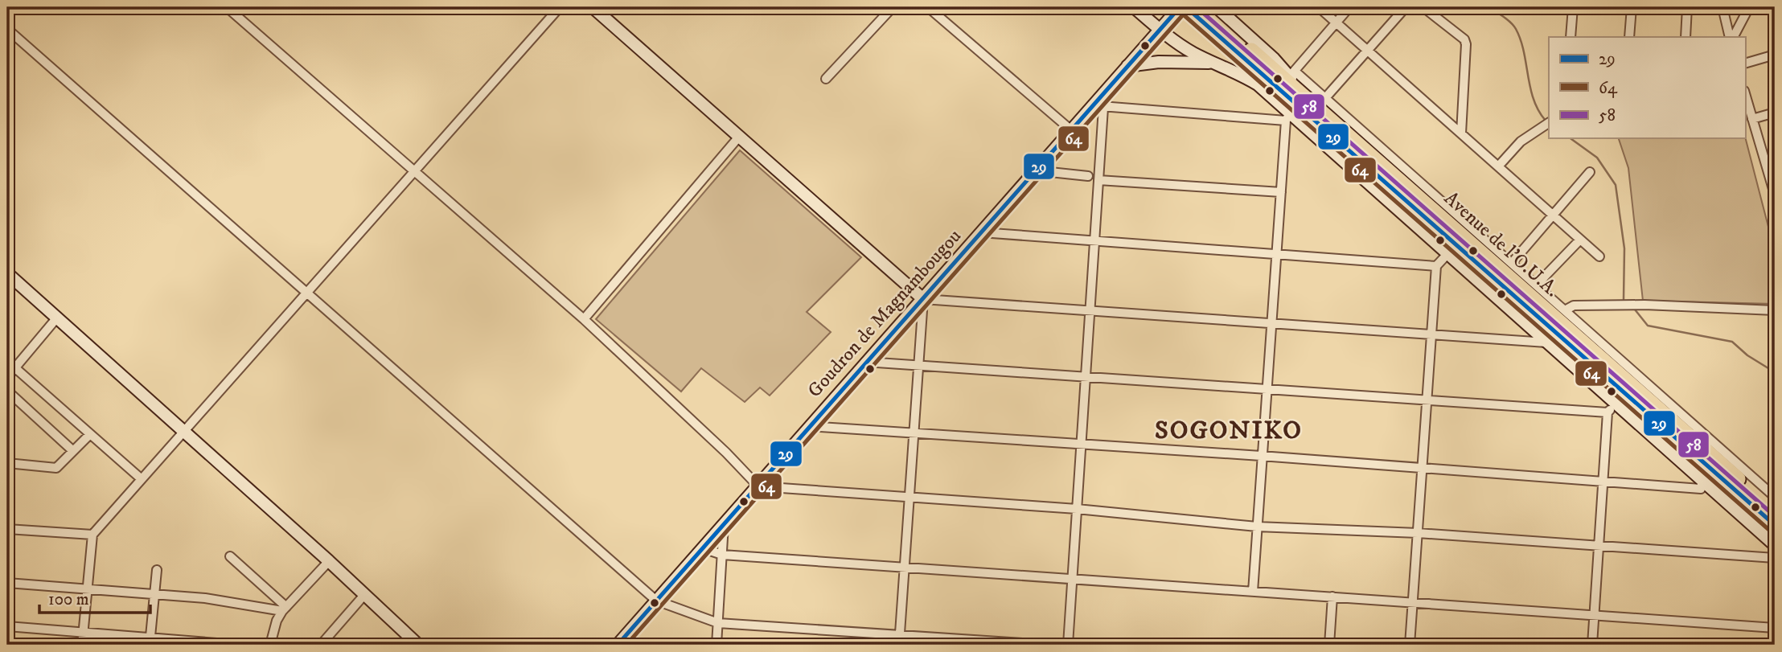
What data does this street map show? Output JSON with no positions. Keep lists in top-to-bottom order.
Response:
{
  "streets": {
    "highway": ["Avenue de l'O.U.A."],
    "street": ["Goudron de Magnambougou"]
  },
  "crossings": [
    ["Avenue de l'O.U.A.", "Goudron de Magnambougou"]
  ],
  "districts": ["SOGONIKO"],
  "lines": ["transit line 29", "transit line 58", "transit line 64"],
  "legend": ["29", "64", "58"],
  "scale_bar": "100 m"
}
